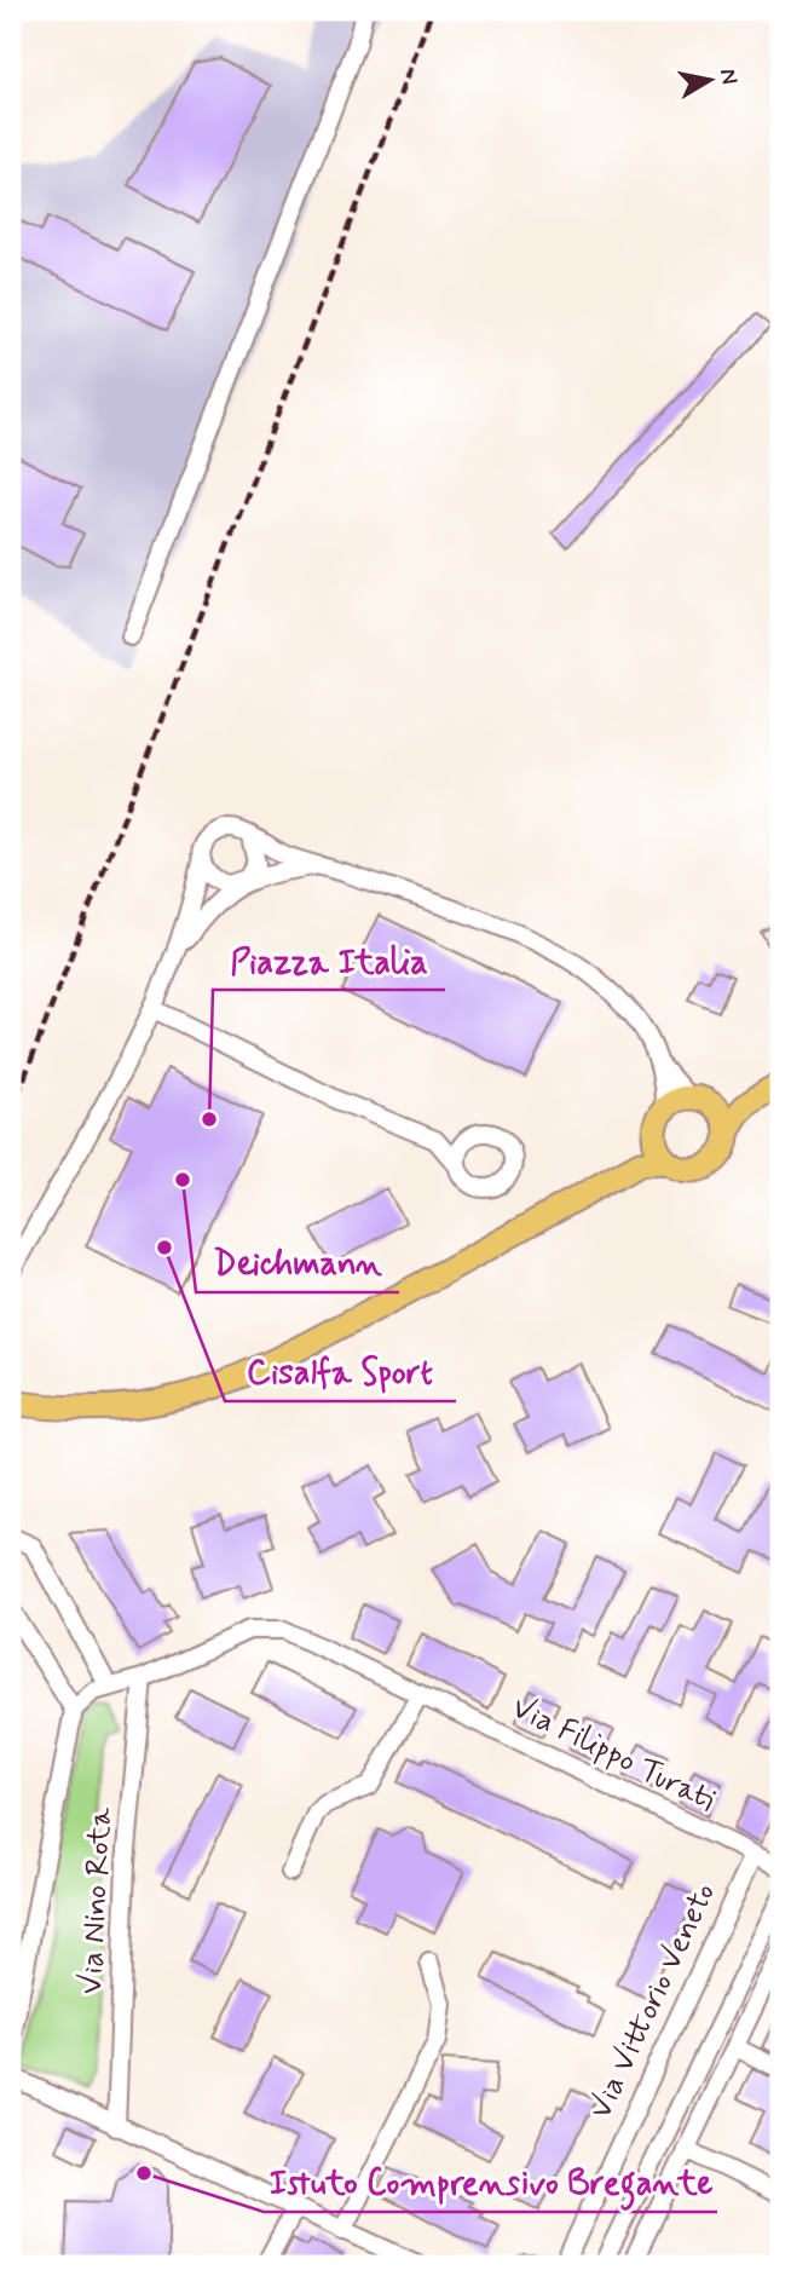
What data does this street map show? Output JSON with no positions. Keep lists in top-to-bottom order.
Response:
{
  "streets": {
    "street": ["Via Filippo Turati", "Via Nino Rota", "Via Vittorio Veneto"]
  },
  "crossings": [
    ["Via Filippo Turati", "Via Nino Rota"],
    ["Via Filippo Turati", "Via Vittorio Veneto"]
  ],
  "places": [
    "Piazza Italia",
    "Deichmann",
    "Cisalfa Sport",
    "Istuto Comprensivo Bregante"
  ],
  "north": "right"
}
